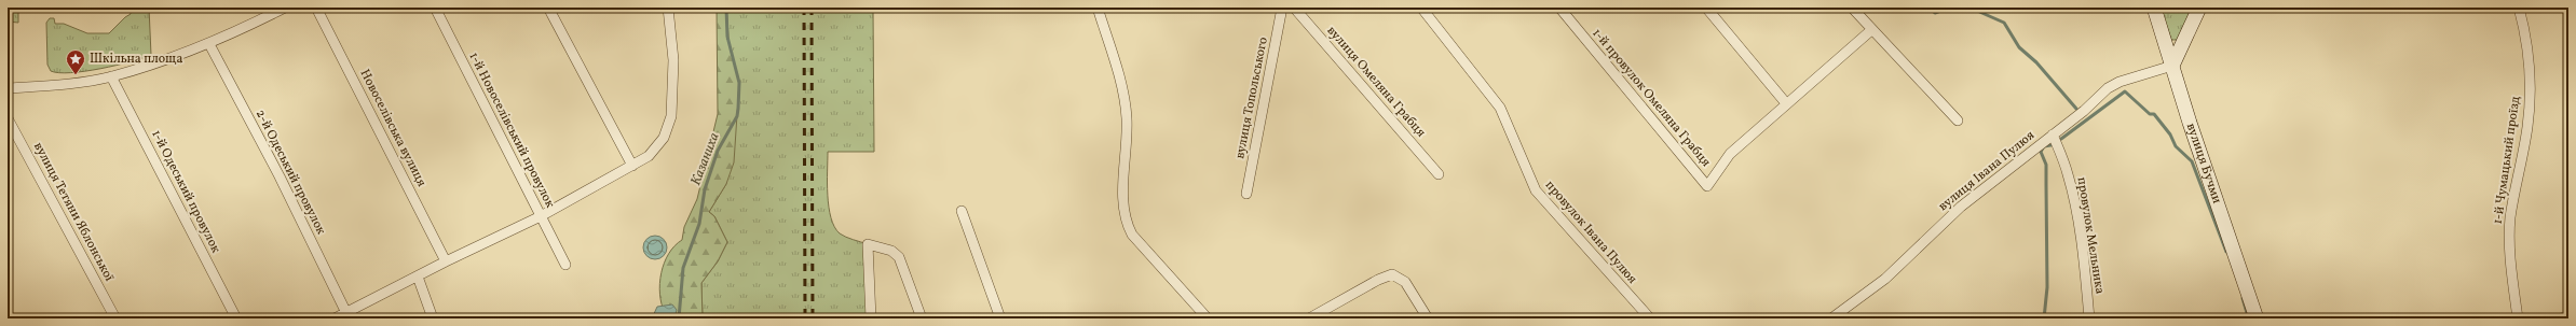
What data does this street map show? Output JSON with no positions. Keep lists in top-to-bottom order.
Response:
{
  "streets": {
    "street": [
      "вулиця Омеляна Грабця",
      "вулиця Топольського",
      "1-й провулок Омеляна Грабця",
      "Новоселівська вулиця",
      "1-й Новоселівський провулок",
      "1-й Чумацький проїзд",
      "вулиця Бучми",
      "вулиця Івана Пулюя",
      "2-й Одеський провулок",
      "1-й Одеський провулок",
      "вулиця Тетяни Яблонської",
      "провулок Івана Пулюя",
      "провулок Мельника"
    ]
  },
  "crossings": [
    ["вулиця Бучми", "вулиця Івана Пулюя"],
    ["вулиця Івана Пулюя", "провулок Мельника"]
  ],
  "water": ["Казаниха"],
  "places": {
    "place": ["Шкільна площа"]
  }
}
